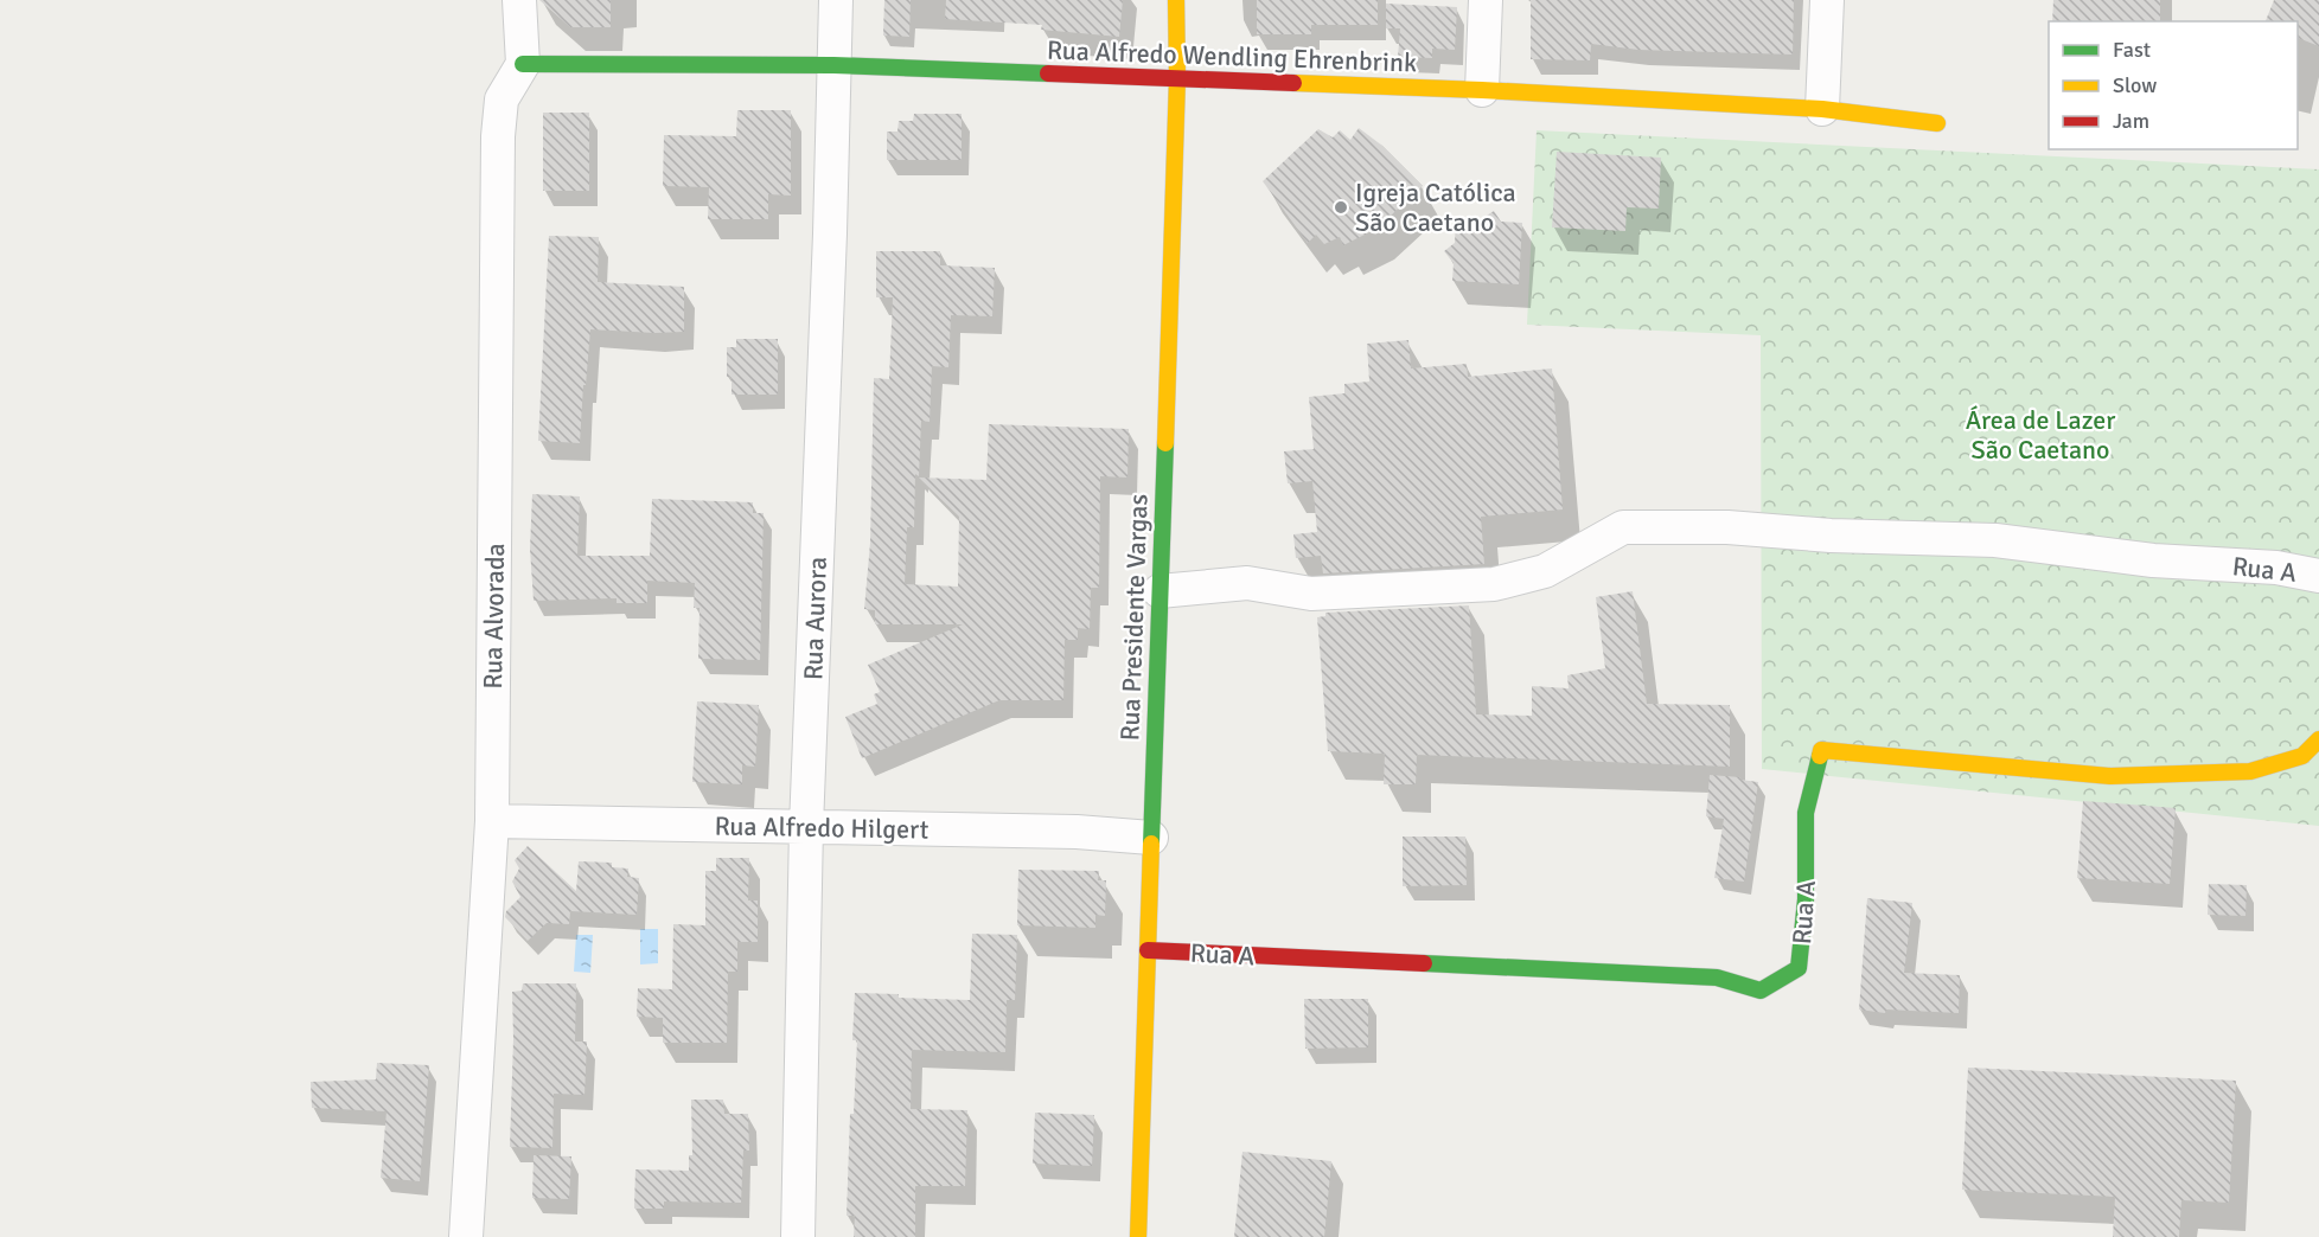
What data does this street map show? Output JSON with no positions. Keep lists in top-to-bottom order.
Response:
{
  "streets": {
    "street": [
      "Rua Alfredo Wendling Ehrenbrink",
      "Rua A",
      "Rua Alvorada",
      "Rua Presidente Vargas",
      "Rua Aurora",
      "Rua Alfredo Hilgert"
    ]
  },
  "crossings": [
    ["Rua Alfredo Wendling Ehrenbrink", "Rua Alvorada"],
    ["Rua Alfredo Wendling Ehrenbrink", "Rua Presidente Vargas"],
    ["Rua Alfredo Wendling Ehrenbrink", "Rua Aurora"],
    ["Rua A", "Rua Presidente Vargas"],
    ["Rua Alvorada", "Rua Alfredo Hilgert"],
    ["Rua Presidente Vargas", "Rua Alfredo Hilgert"],
    ["Rua Aurora", "Rua Alfredo Hilgert"]
  ],
  "parks": ["Área de Lazer São Caetano"],
  "places": ["Igreja Católica São Caetano"],
  "legend": ["Fast", "Slow", "Jam"]
}
